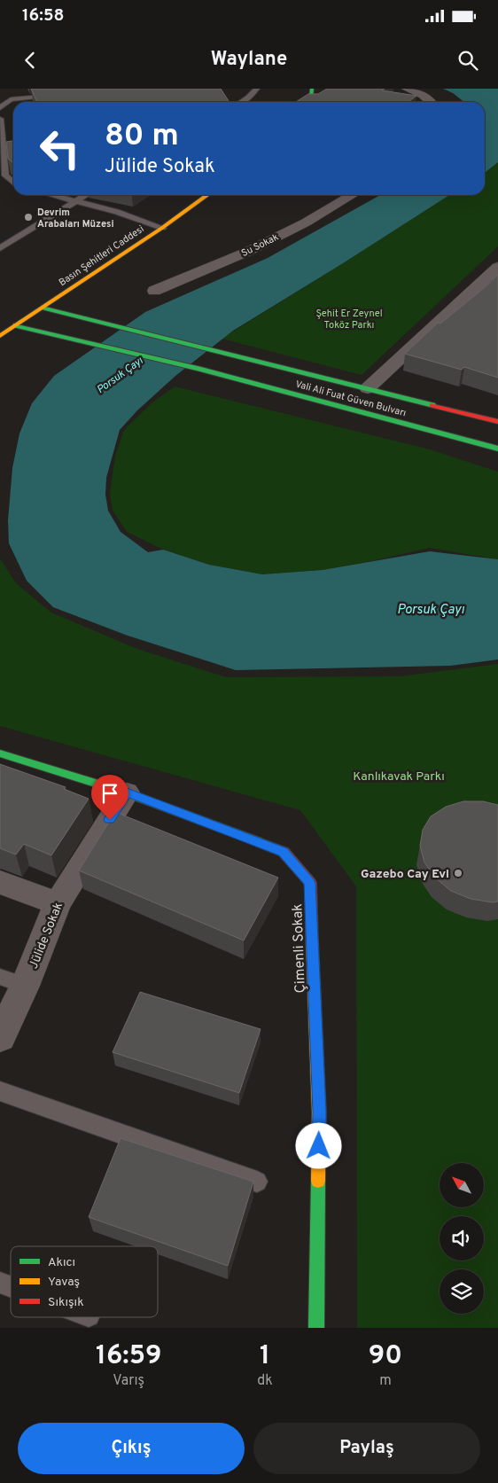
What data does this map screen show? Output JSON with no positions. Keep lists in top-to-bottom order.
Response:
{
  "streets": {
    "main road": ["Basın Şehitleri Caddesi", "Vali Ali Fuat Güven Bulvarı", "Çimenli Sokak"],
    "street": ["Su Sokak", "Jülide Sokak"]
  },
  "crossings": [
    ["Basın Şehitleri Caddesi", "Vali Ali Fuat Güven Bulvarı"],
    ["Jülide Sokak", "Çimenli Sokak"]
  ],
  "water": ["Porsuk Çayı"],
  "parks": ["Şehit Er Zeynel Toköz Parkı", "Kanlıkavak Parkı"],
  "places": ["Devrim Arabaları Müzesi", "Gazebo Cay Evi"],
  "legend": ["Akıcı", "Yavaş", "Sıkışık"],
  "north": "top left",
  "page": {
    "status": "16:58",
    "header": "Waylane",
    "turn": ["80 m", "Jülide Sokak"],
    "eta": [
      "16:59",
      "Varış",
      "1",
      "dk",
      "90",
      "m"
    ],
    "buttons": ["Çıkış", "Paylaş"]
  }
}
